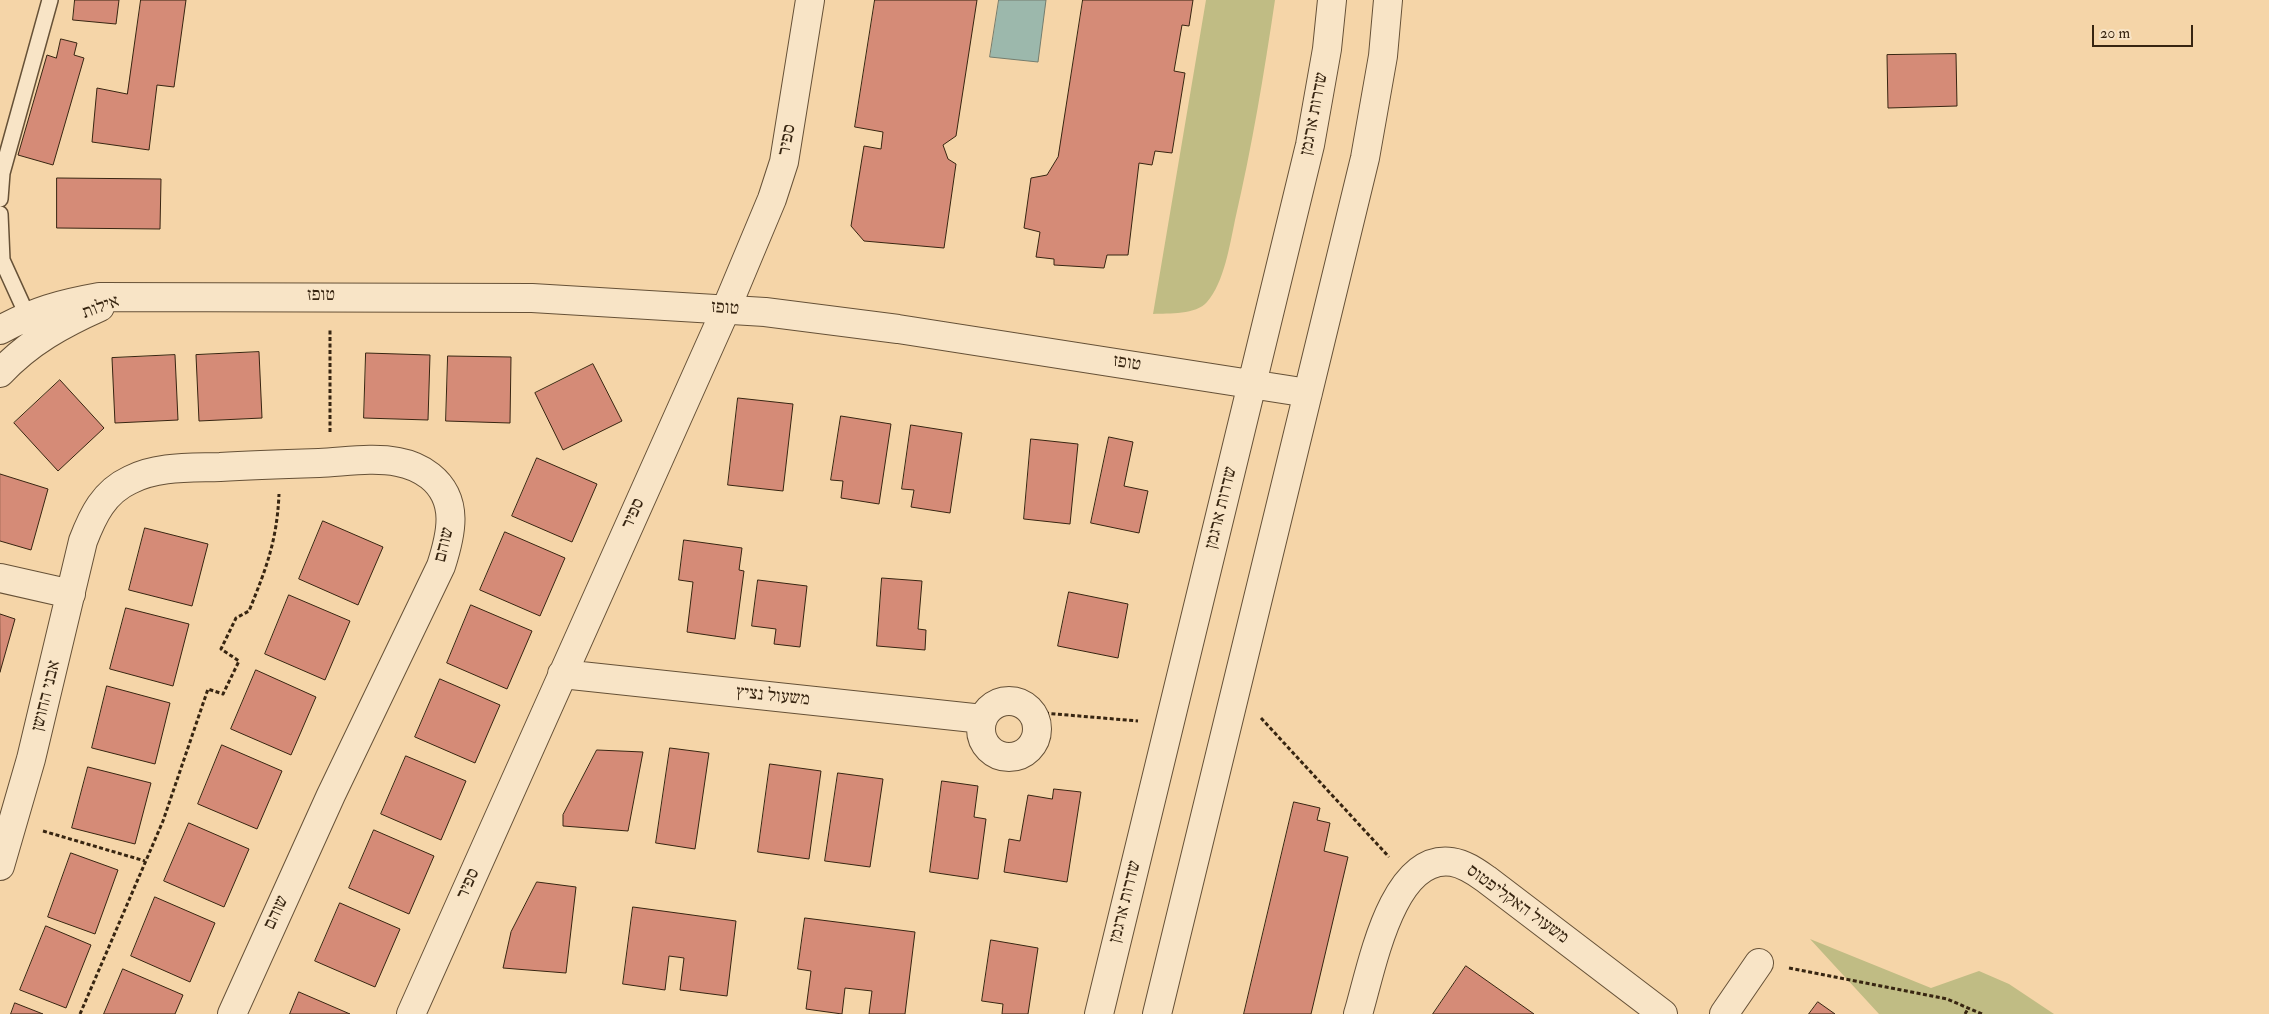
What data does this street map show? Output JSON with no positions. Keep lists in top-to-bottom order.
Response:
{
  "streets": {
    "street": [
      "שדרות ארגמן",
      "ספיר",
      "טופז",
      "אילות",
      "שוהם",
      "אבני החושן",
      "משעול נציץ",
      "משעול האקליפטוס"
    ]
  },
  "crossings": [
    ["שדרות ארגמן", "טופז"],
    ["ספיר", "טופז"],
    ["ספיר", "משעול נציץ"],
    ["טופז", "אילות"],
    ["שוהם", "אבני החושן"]
  ],
  "scale_bar": "20 m"
}
